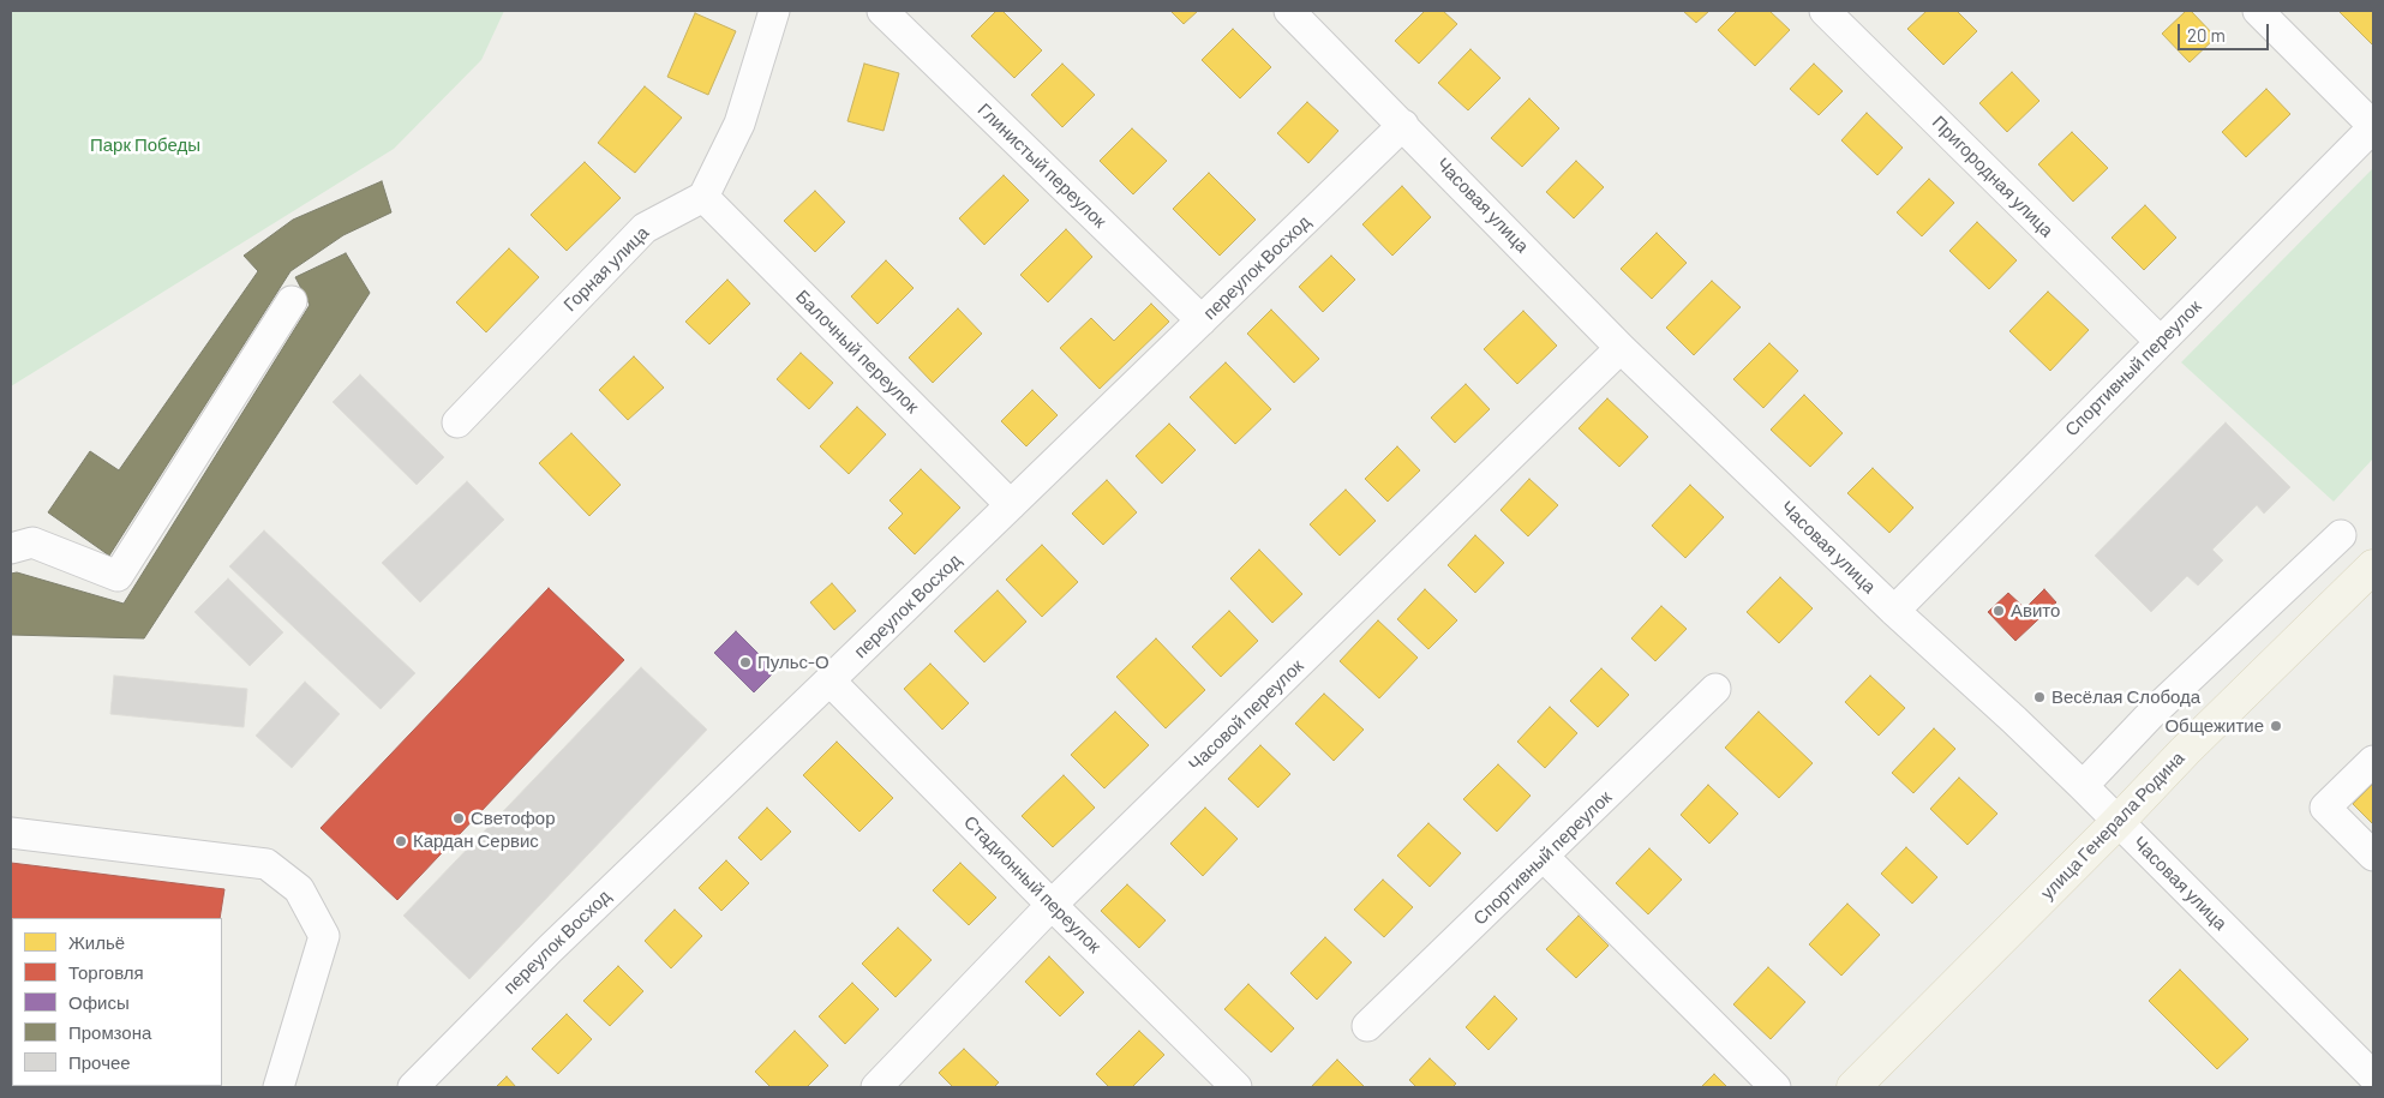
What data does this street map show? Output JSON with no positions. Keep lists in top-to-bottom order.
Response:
{
  "streets": {
    "main road": ["улица Генерала Родина"],
    "street": [
      "Глинистый переулок",
      "Пригородная улица",
      "Часовая улица",
      "переулок Восход",
      "Горная улица",
      "Балочный переулок",
      "Спортивный переулок",
      "Часовой переулок",
      "Стадионный переулок"
    ]
  },
  "crossings": [
    ["Глинистый переулок", "переулок Восход"],
    ["Пригородная улица", "Спортивный переулок"],
    ["Часовая улица", "переулок Восход"],
    ["Часовая улица", "Спортивный переулок"],
    ["Часовая улица", "Часовой переулок"],
    ["Часовая улица", "улица Генерала Родина"],
    ["переулок Восход", "Балочный переулок"],
    ["переулок Восход", "Стадионный переулок"],
    ["Горная улица", "Балочный переулок"],
    ["Часовой переулок", "Стадионный переулок"]
  ],
  "parks": ["Парк Победы"],
  "places": [
    "Авито",
    "Пульс-О",
    "Весёлая Слобода",
    "Общежитие",
    "Светофор",
    "Кардан Сервис"
  ],
  "legend": [
    "Жильё",
    "Торговля",
    "Офисы",
    "Промзона",
    "Прочее"
  ],
  "scale_bar": "20 m"
}
